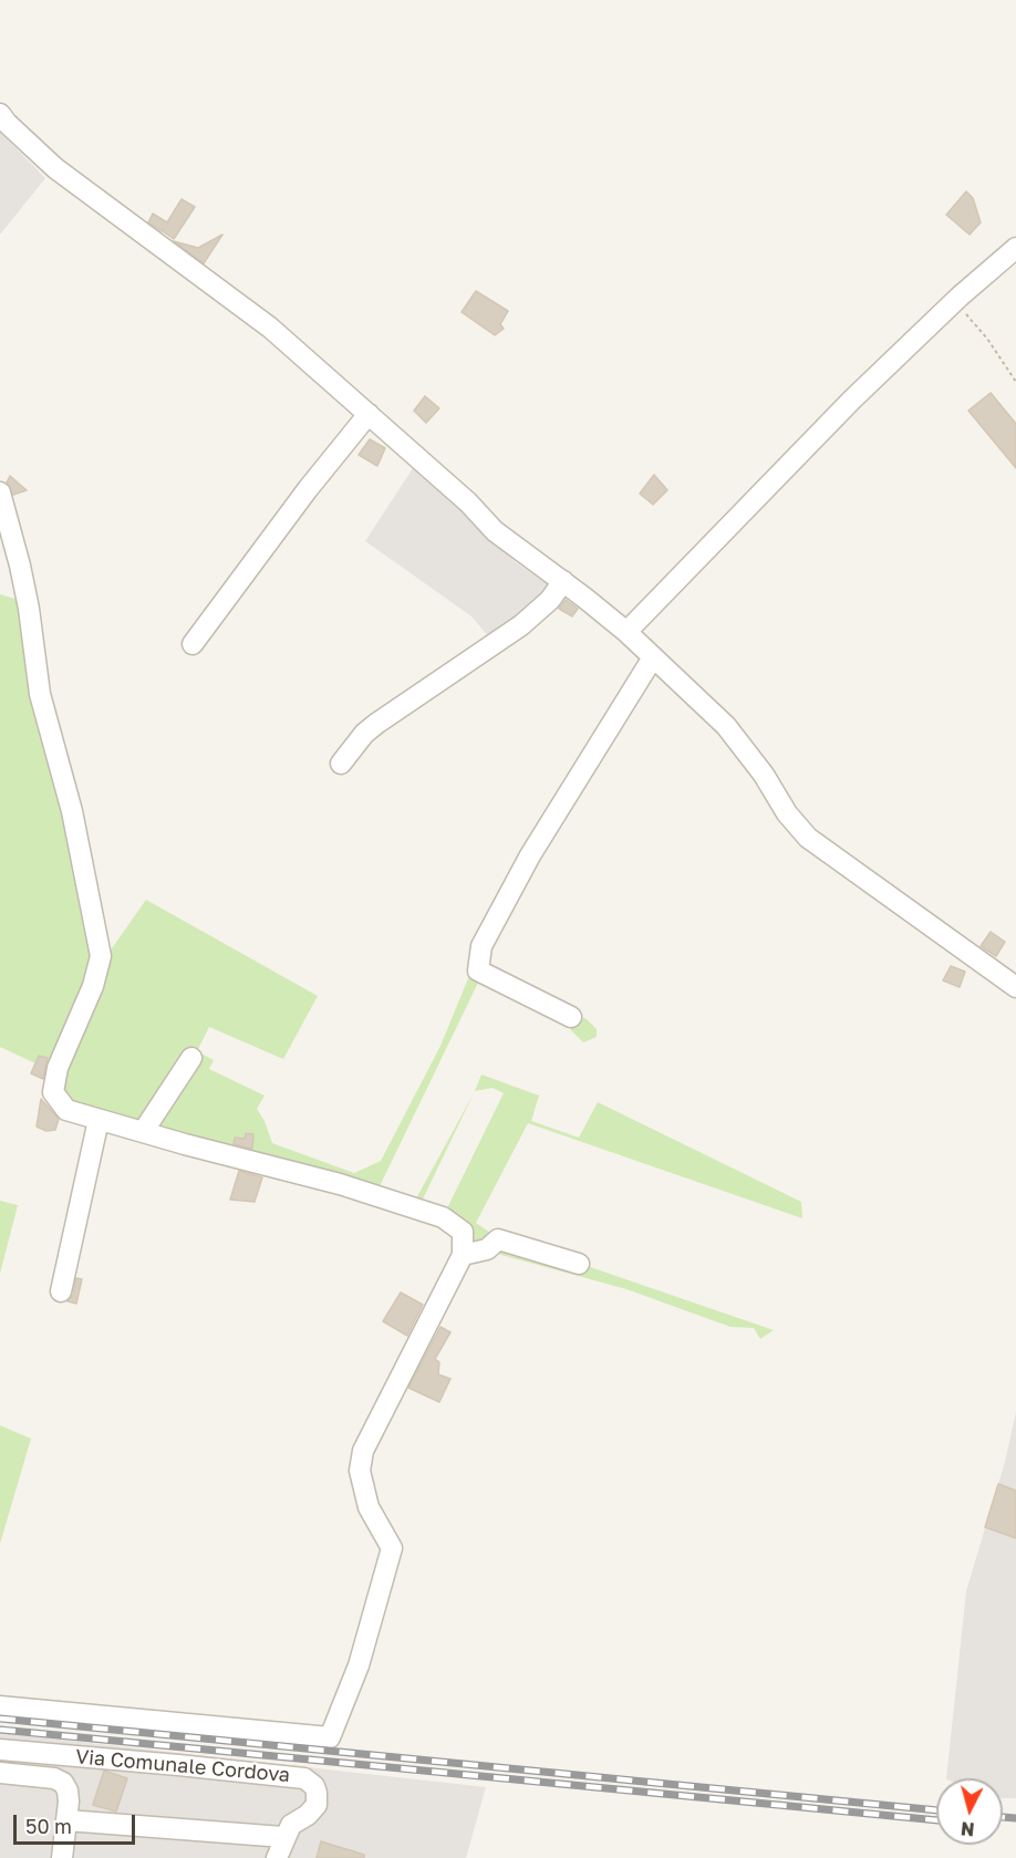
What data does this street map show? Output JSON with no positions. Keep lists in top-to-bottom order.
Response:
{
  "streets": {
    "street": ["Via Comunale Cordova"]
  },
  "scale_bar": "50 m",
  "north": "bottom"
}
